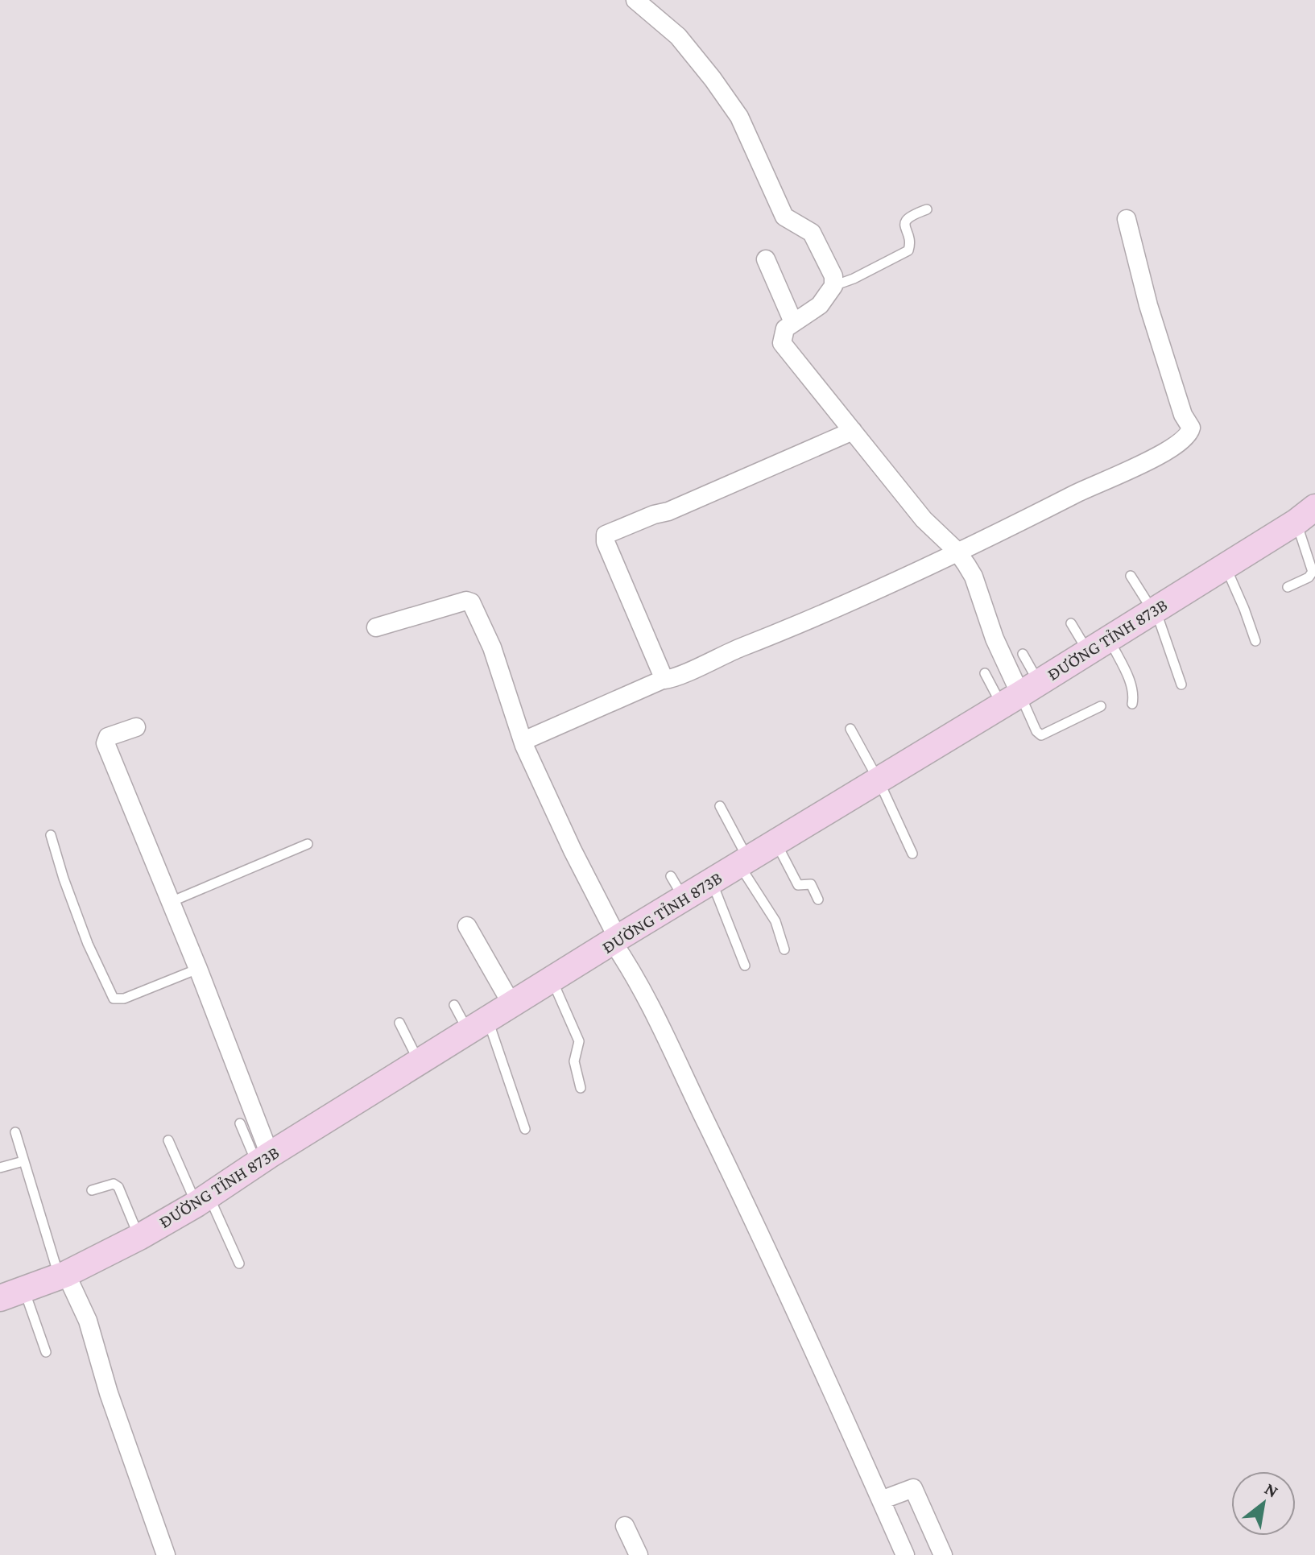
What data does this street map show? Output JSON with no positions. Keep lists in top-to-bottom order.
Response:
{
  "streets": {
    "main road": ["ĐƯỜNG TỈNH 873B"]
  },
  "north": "top right"
}
